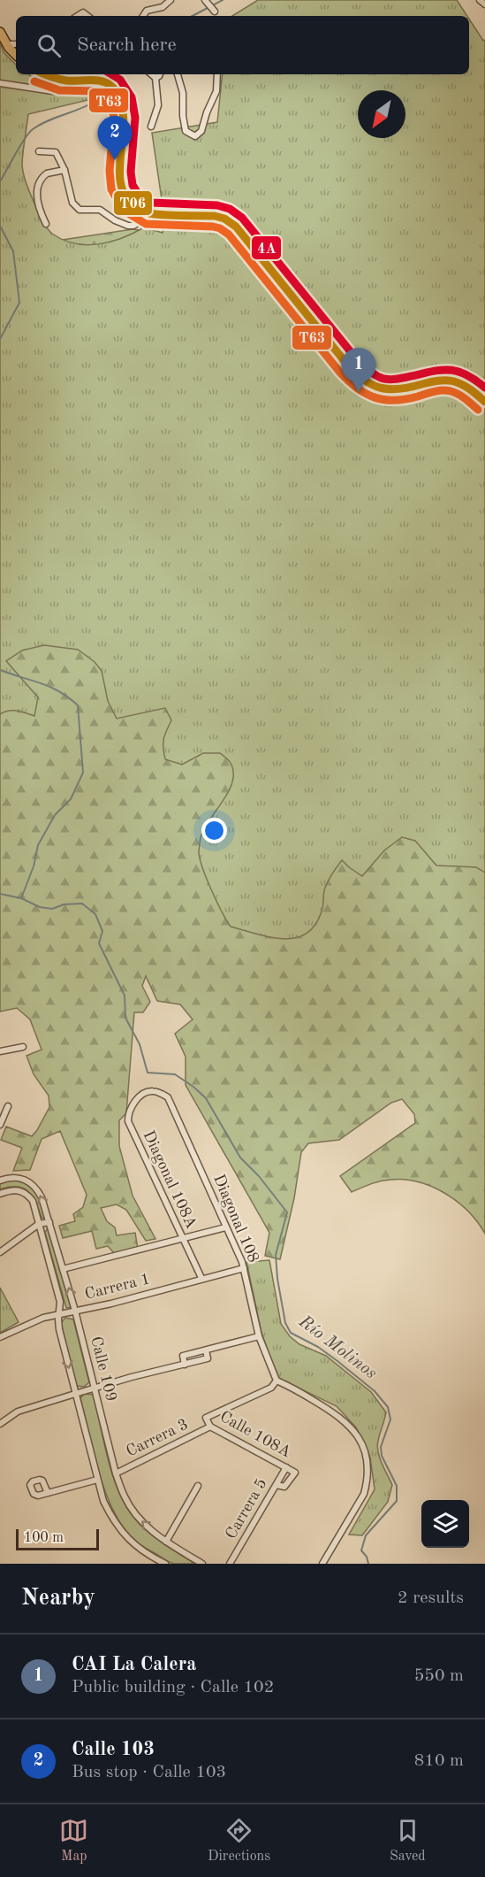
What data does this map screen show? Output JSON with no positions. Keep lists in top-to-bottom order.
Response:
{
  "streets": {
    "street": [
      "Diagonal 108A",
      "Diagonal 108",
      "Carrera 1",
      "Calle 109",
      "Calle 108A",
      "Carrera 3",
      "Carrera 5"
    ]
  },
  "crossings": [
    ["Diagonal 108A", "Diagonal 108"],
    ["Diagonal 108A", "Carrera 1"],
    ["Diagonal 108", "Carrera 1"],
    ["Diagonal 108", "Carrera 3"],
    ["Carrera 1", "Calle 109"],
    ["Calle 109", "Carrera 3"],
    ["Calle 108A", "Carrera 3"],
    ["Calle 108A", "Carrera 5"]
  ],
  "water": ["Río Molinos"],
  "lines": ["transit line T06", "transit line 4A", "transit line T63"],
  "scale_bar": "100 m",
  "north": "bottom left",
  "page": {
    "search": "Search here",
    "pins": ["2", "1"],
    "scale": "100 m",
    "heading": ["Nearby", "2 results"],
    "list": [
      {
        "mark": "1",
        "name": "CAI La Calera",
        "note": "Public building · Calle 102",
        "value": "550 m"
      },
      {
        "mark": "2",
        "name": "Calle 103",
        "note": "Bus stop · Calle 103",
        "value": "810 m"
      }
    ],
    "nav": ["Map", "Directions", "Saved"]
  }
}
